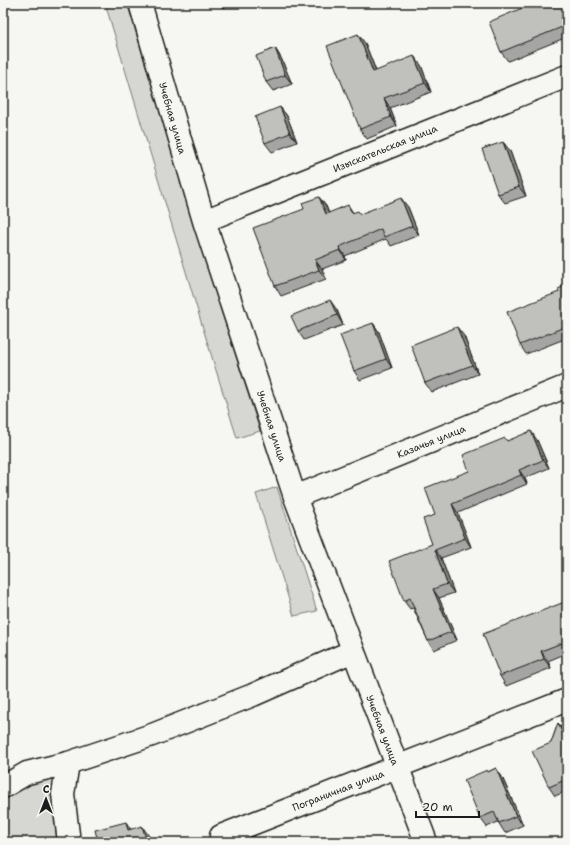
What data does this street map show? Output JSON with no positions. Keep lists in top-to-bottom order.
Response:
{
  "streets": {
    "street": [
      "Учебная улица",
      "Изыскательская улица",
      "Казачья улица",
      "Пограничная улица"
    ]
  },
  "crossings": [
    ["Учебная улица", "Изыскательская улица"],
    ["Учебная улица", "Казачья улица"],
    ["Учебная улица", "Пограничная улица"]
  ],
  "scale_bar": "20 m",
  "north": "top"
}
